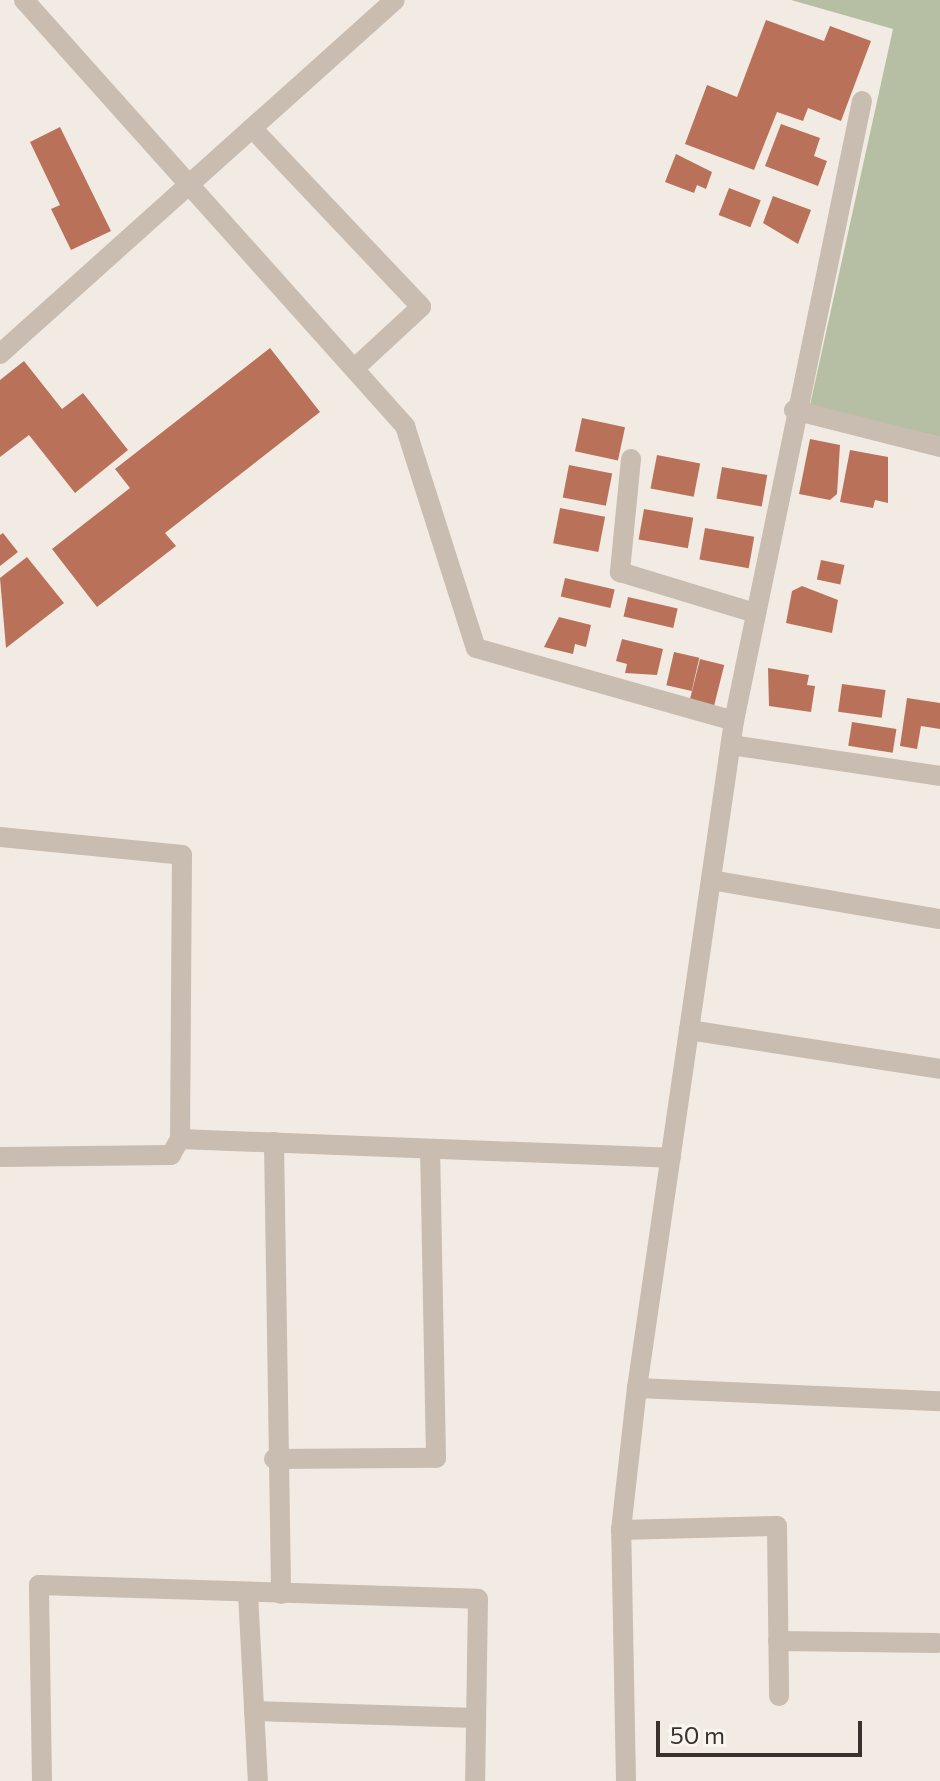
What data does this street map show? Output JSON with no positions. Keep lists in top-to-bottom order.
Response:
{
  "scale_bar": "50 m"
}
